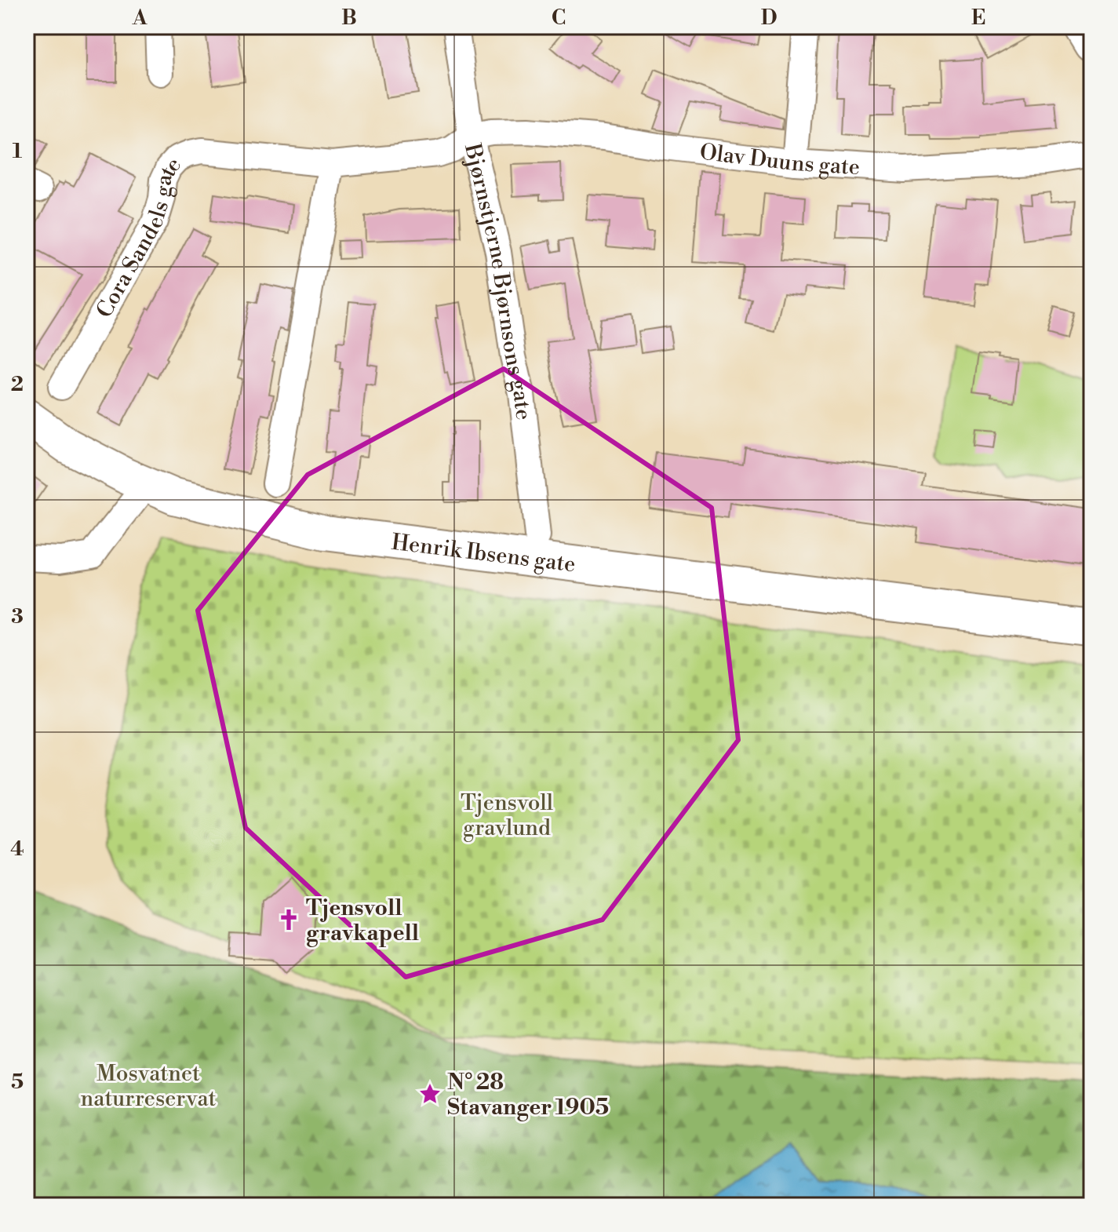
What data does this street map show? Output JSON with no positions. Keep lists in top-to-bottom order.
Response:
{
  "streets": {
    "main road": ["Henrik Ibsens gate"],
    "street": ["Olav Duuns gate", "Cora Sandels gate", "Bjørnstjerne Bjørnsons gate"]
  },
  "crossings": [
    ["Olav Duuns gate", "Cora Sandels gate"],
    ["Olav Duuns gate", "Bjørnstjerne Bjørnsons gate"],
    ["Cora Sandels gate", "Bjørnstjerne Bjørnsons gate"]
  ],
  "parks": ["Tjensvoll gravlund", "Mosvatnet naturreservat"],
  "places": {
    "church": ["Tjensvoll gravkapell"],
    "place": ["N° 28 Stavanger 1905"]
  },
  "grid": {
    "columns": [
      "A",
      "B",
      "C",
      "D",
      "E"
    ],
    "rows": [
      "1",
      "2",
      "3",
      "4",
      "5"
    ]
  }
}
